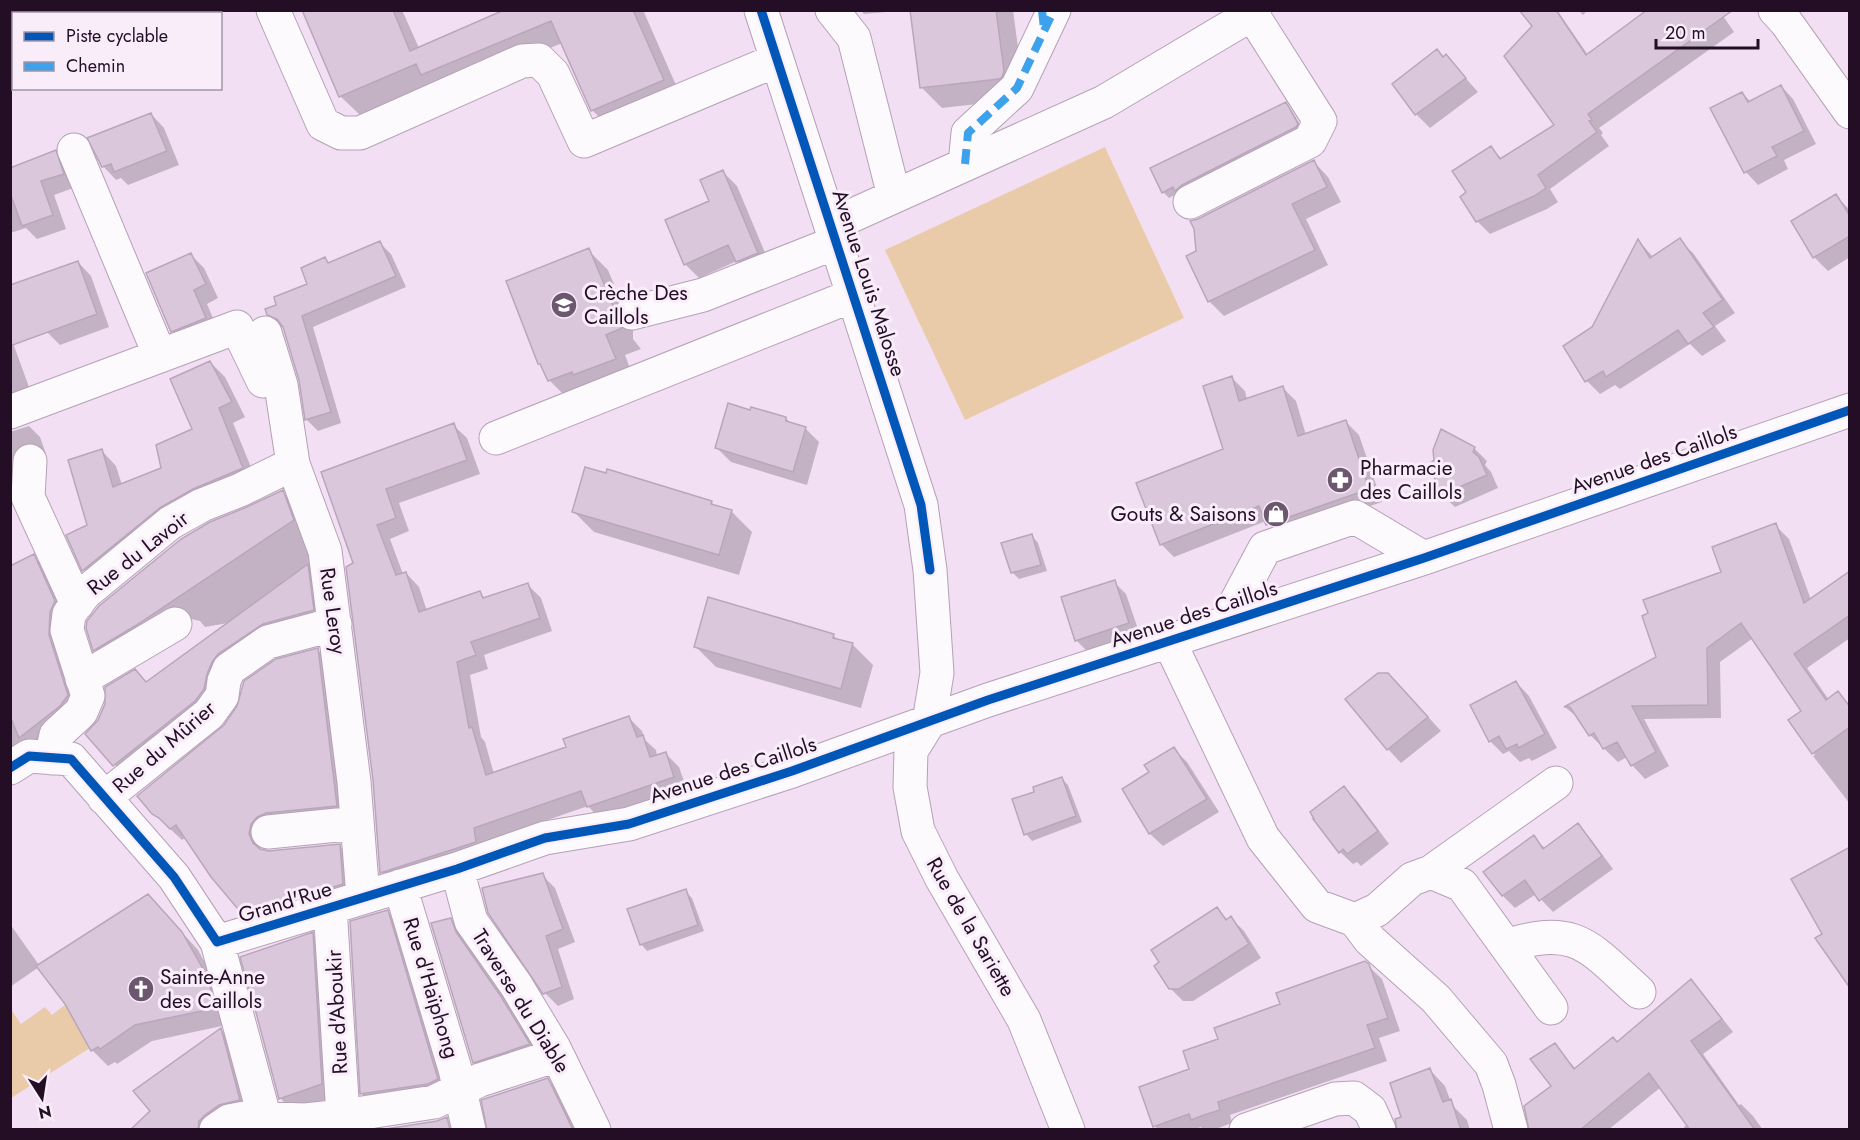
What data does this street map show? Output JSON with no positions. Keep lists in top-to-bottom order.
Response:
{
  "streets": {
    "street": [
      "Avenue Louis Malosse",
      "Avenue des Caillols",
      "Rue du Lavoir",
      "Rue Leroy",
      "Rue du Mûrier",
      "Grand'Rue",
      "Rue de la Sariette",
      "Rue d'Haïphong",
      "Traverse du Diable",
      "Rue d'Aboukir"
    ]
  },
  "crossings": [
    ["Avenue Louis Malosse", "Avenue des Caillols"],
    ["Avenue Louis Malosse", "Rue de la Sariette"],
    ["Avenue des Caillols", "Grand'Rue"],
    ["Avenue des Caillols", "Rue de la Sariette"],
    ["Rue du Lavoir", "Rue Leroy"],
    ["Rue du Lavoir", "Grand'Rue"],
    ["Rue Leroy", "Rue du Mûrier"],
    ["Rue Leroy", "Grand'Rue"],
    ["Rue du Mûrier", "Grand'Rue"],
    ["Grand'Rue", "Rue d'Haïphong"],
    ["Grand'Rue", "Traverse du Diable"],
    ["Grand'Rue", "Rue d'Aboukir"]
  ],
  "places": {
    "school or university": ["Crèche Des Caillols"],
    "pharmacy": ["Pharmacie des Caillols"],
    "shop": ["Gouts & Saisons"],
    "church": ["Sainte-Anne des Caillols"]
  },
  "legend": ["Piste cyclable", "Chemin"],
  "scale_bar": "20 m",
  "north": "bottom"
}
